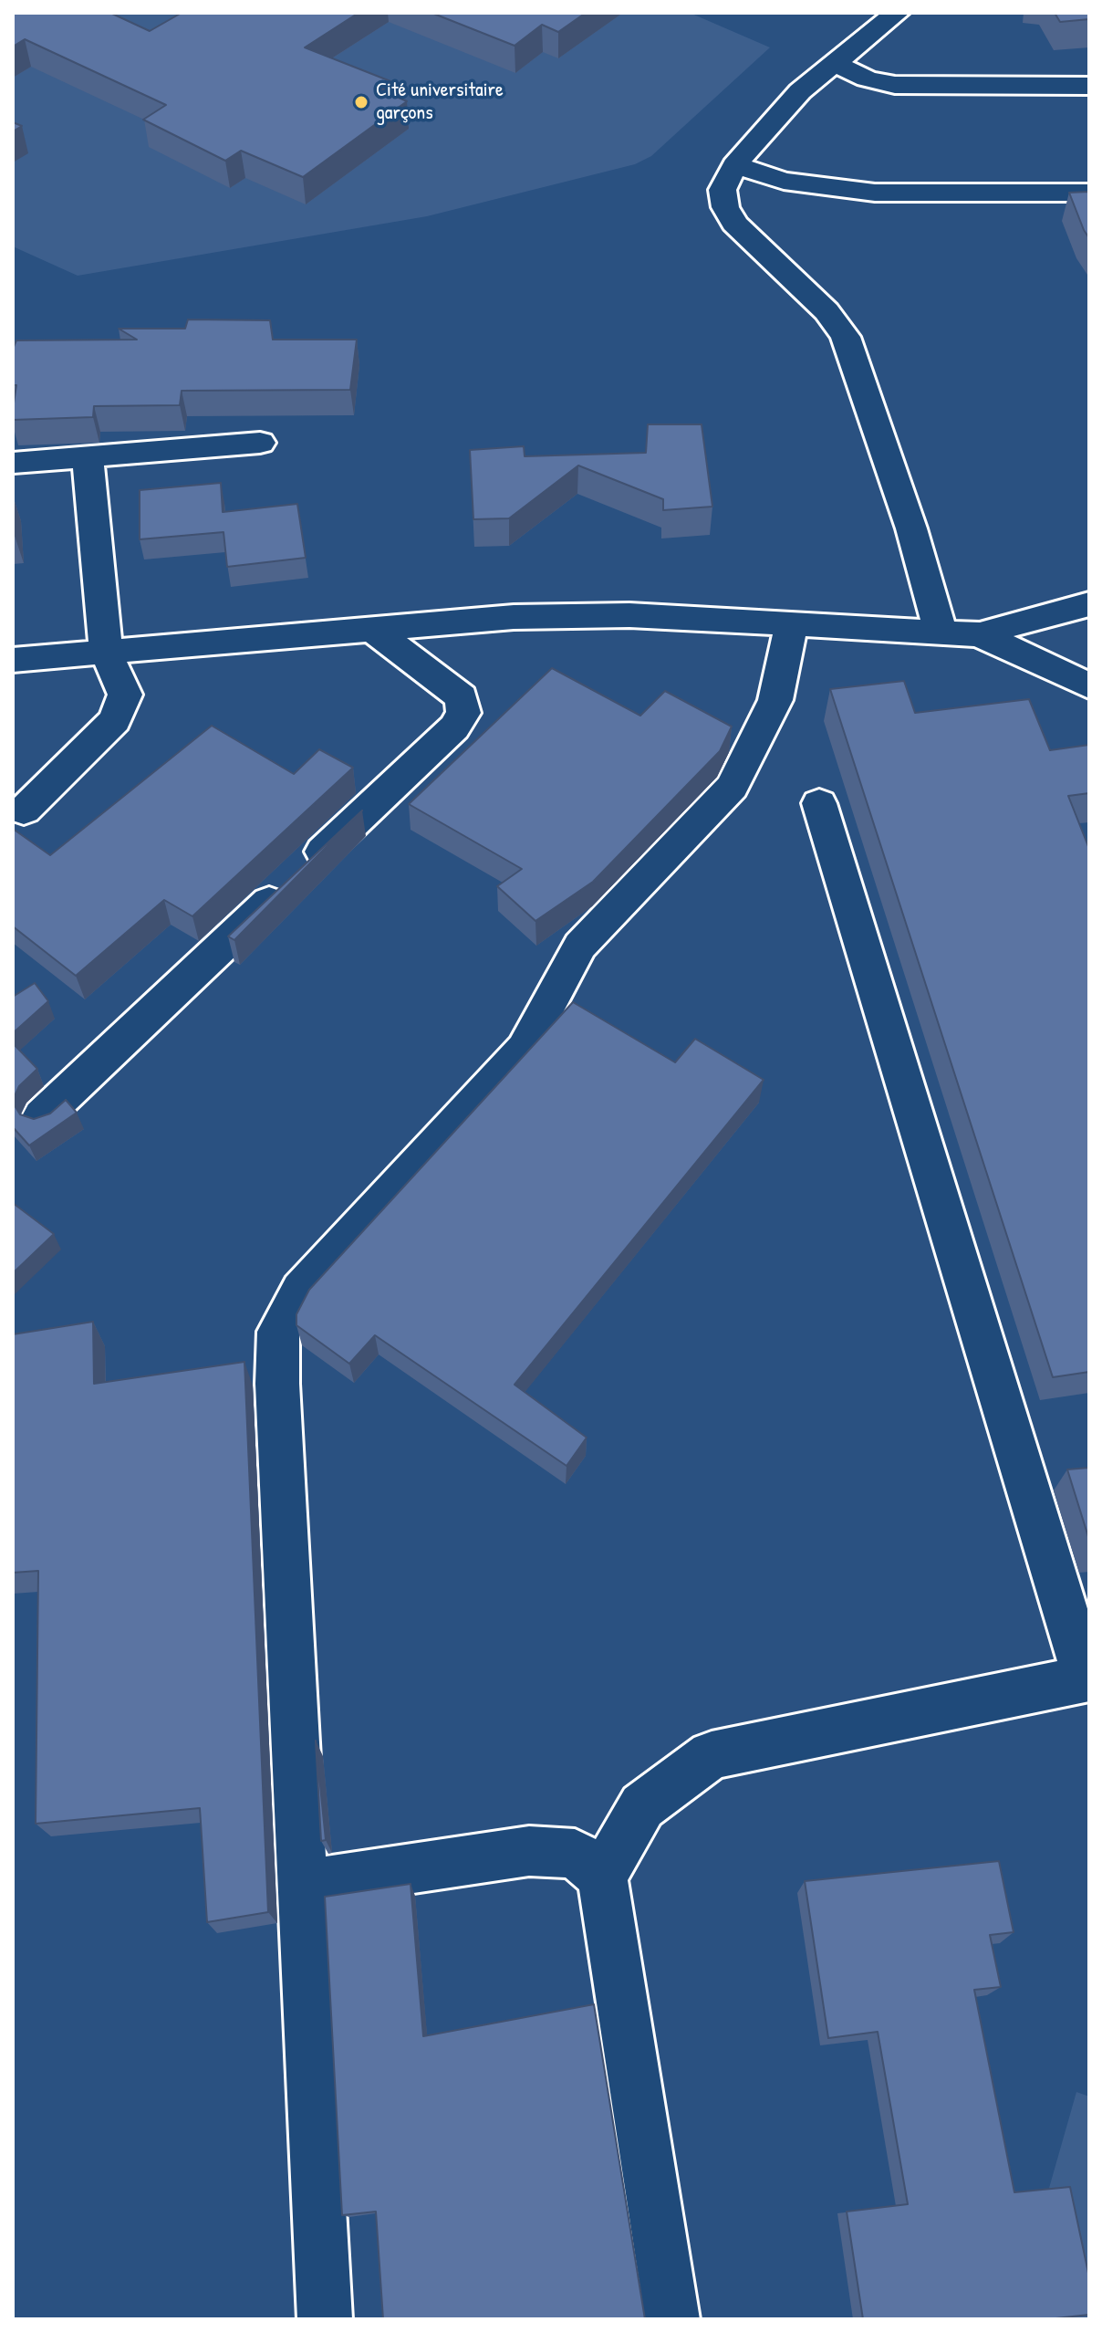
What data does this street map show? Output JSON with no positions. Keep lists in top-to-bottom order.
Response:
{
  "places": ["Cité universitaire garçons"]
}
